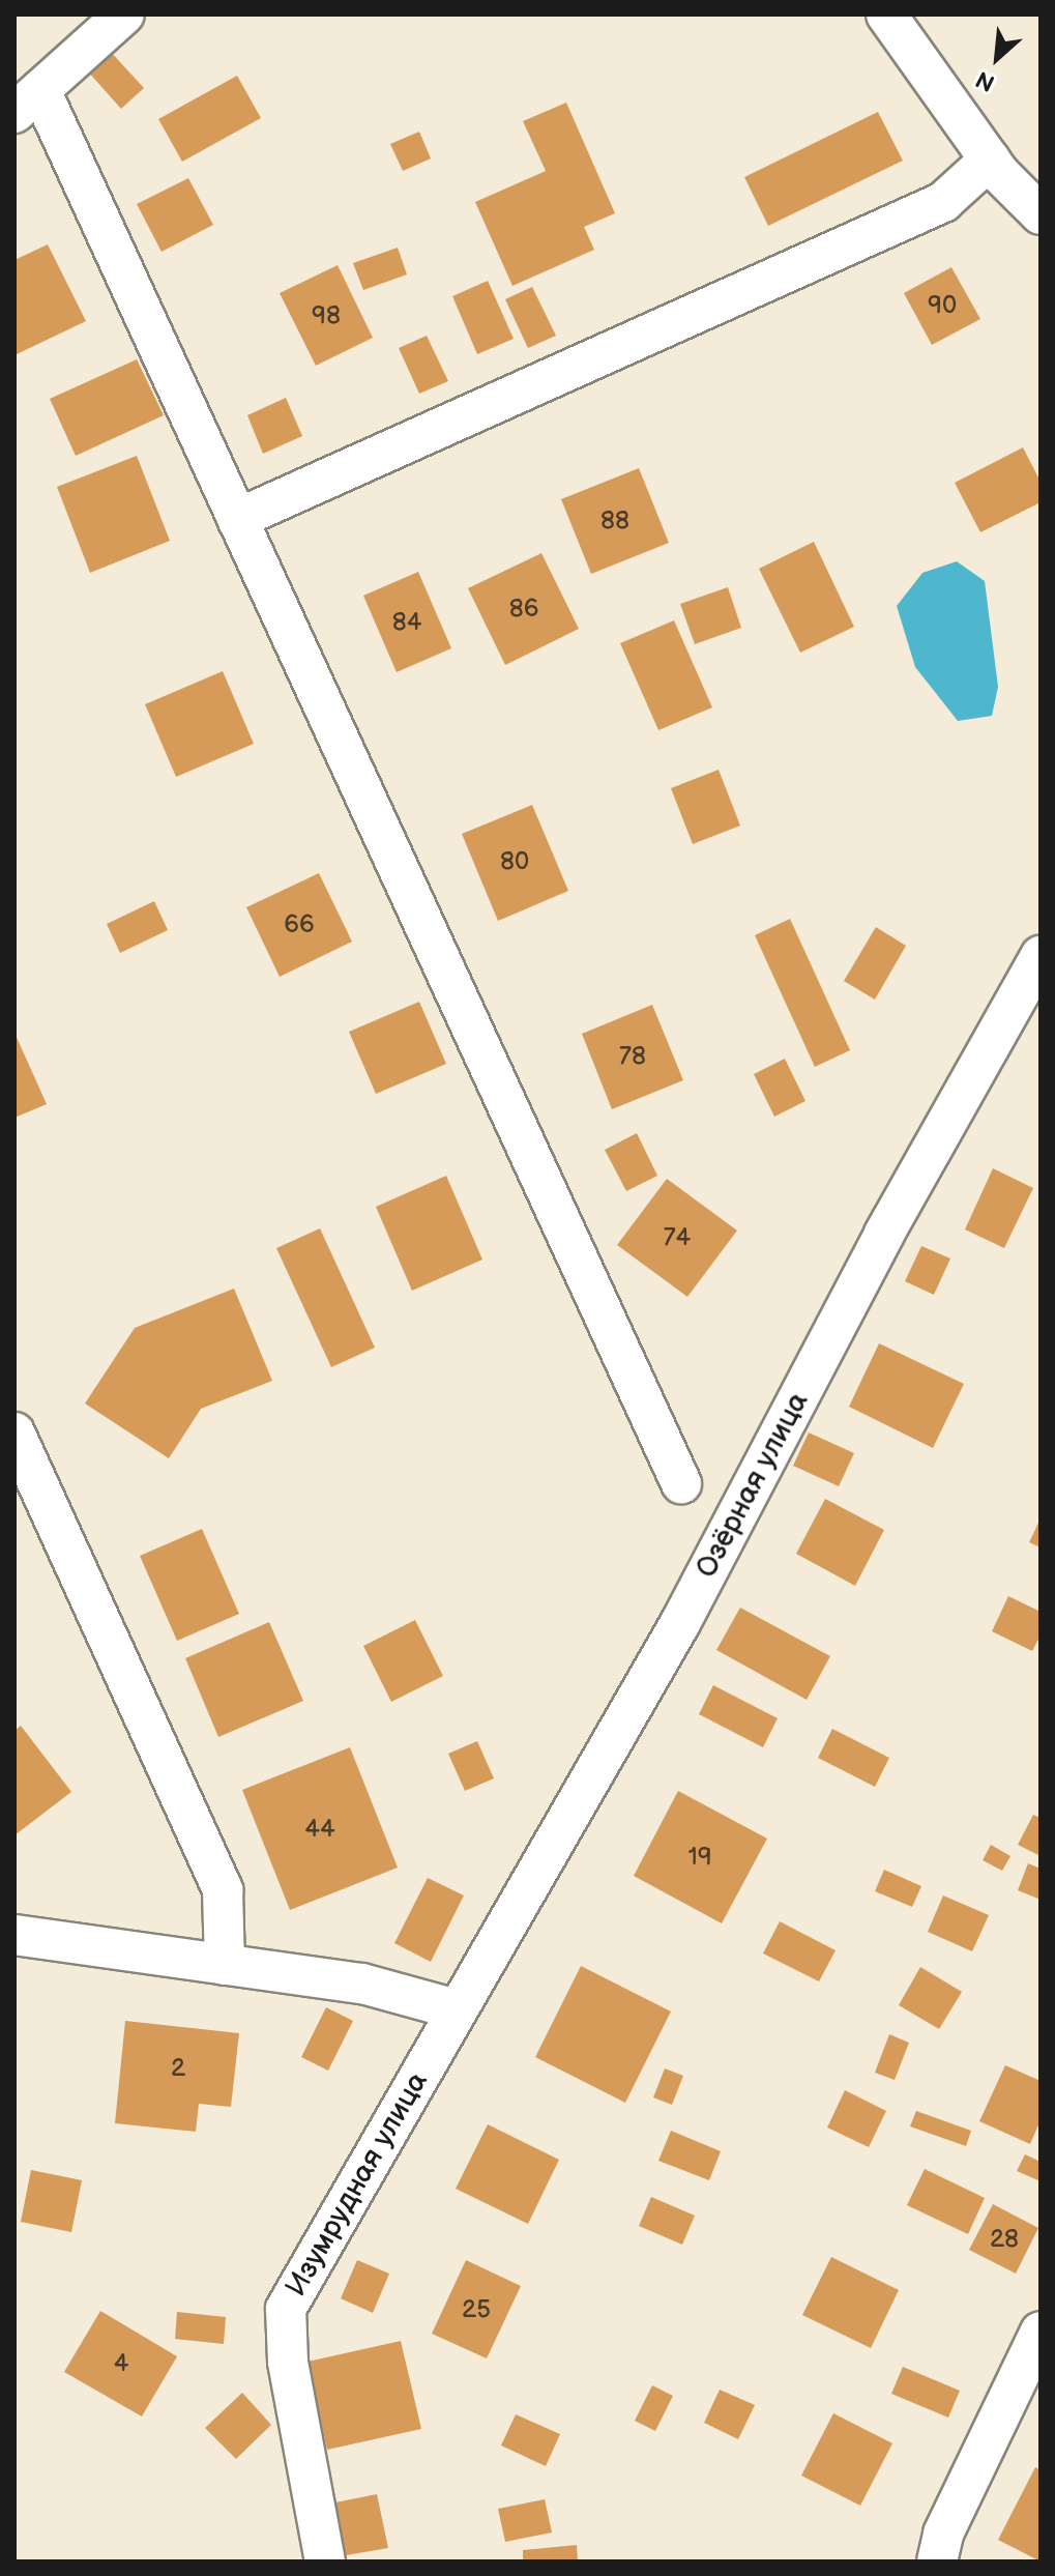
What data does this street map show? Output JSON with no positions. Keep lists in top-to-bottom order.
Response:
{
  "streets": {
    "street": ["Озёрная улица", "Изумрудная улица"]
  },
  "crossings": [
    ["Озёрная улица", "Изумрудная улица"]
  ],
  "house_numbers": [
    "90",
    "98",
    "88",
    "86",
    "84",
    "80",
    "66",
    "78",
    "74",
    "44",
    "19",
    "2",
    "28",
    "25",
    "4"
  ],
  "north": "bottom left"
}
